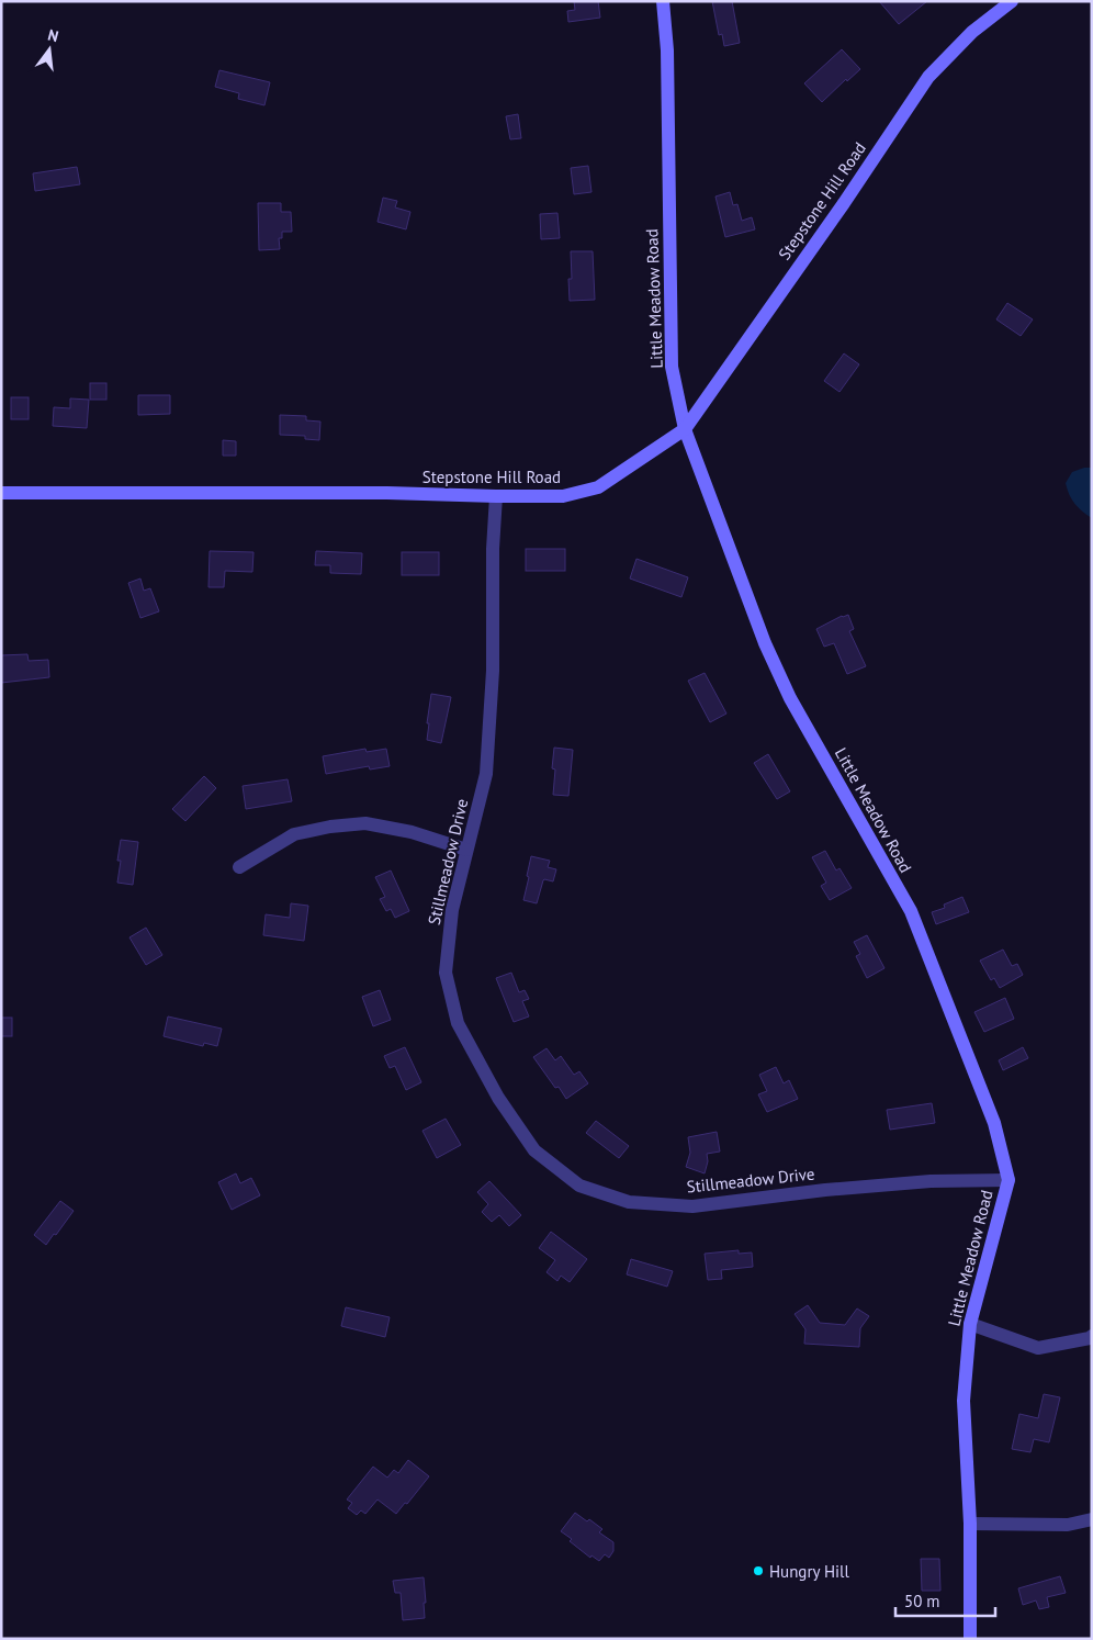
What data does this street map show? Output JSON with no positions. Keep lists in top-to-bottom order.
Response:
{
  "streets": {
    "street": ["Stepstone Hill Road", "Little Meadow Road", "Stillmeadow Drive"]
  },
  "crossings": [
    ["Stepstone Hill Road", "Little Meadow Road"],
    ["Stepstone Hill Road", "Stillmeadow Drive"],
    ["Little Meadow Road", "Stillmeadow Drive"]
  ],
  "places": ["Hungry Hill"],
  "scale_bar": "50 m",
  "north": "top"
}
